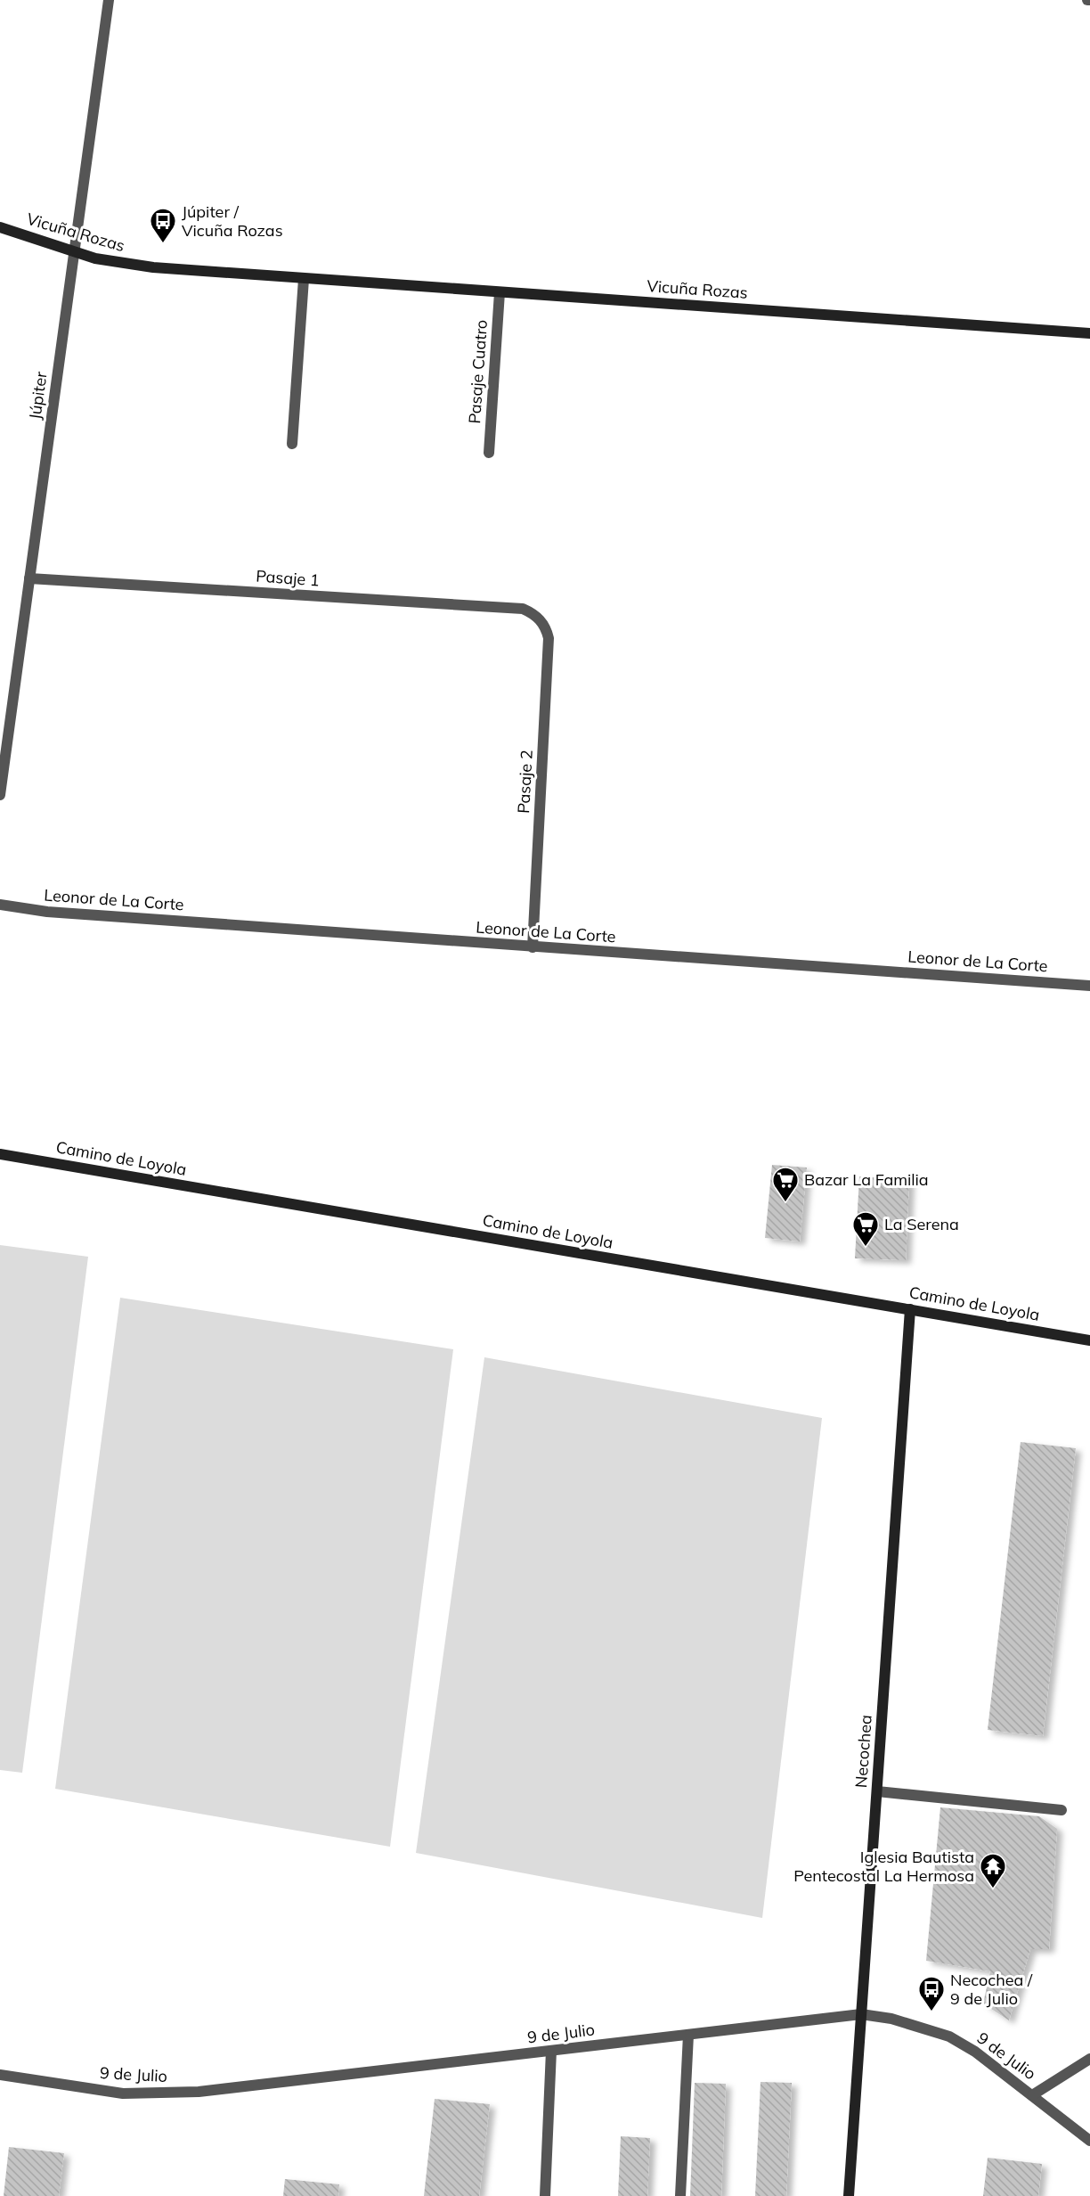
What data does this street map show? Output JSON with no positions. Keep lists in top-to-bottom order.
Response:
{
  "streets": {
    "street": [
      "Vicuña Rozas",
      "Pasaje Cuatro",
      "Júpiter",
      "Pasaje 1",
      "Pasaje 2",
      "Leonor de La Corte",
      "Camino de Loyola",
      "Necochea",
      "9 de Julio"
    ]
  },
  "crossings": [
    ["Vicuña Rozas", "Pasaje Cuatro"],
    ["Vicuña Rozas", "Júpiter"],
    ["Júpiter", "Pasaje 1"],
    ["Pasaje 1", "Pasaje 2"],
    ["Pasaje 2", "Leonor de La Corte"],
    ["Camino de Loyola", "Necochea"],
    ["Necochea", "9 de Julio"]
  ],
  "places": {
    "bus stop": ["Júpiter / Vicuña Rozas", "Necochea / 9 de Julio"],
    "supermarket": ["Bazar La Familia", "La Serena"],
    "temple": ["Iglesia Bautista Pentecostal La Hermosa"]
  }
}
